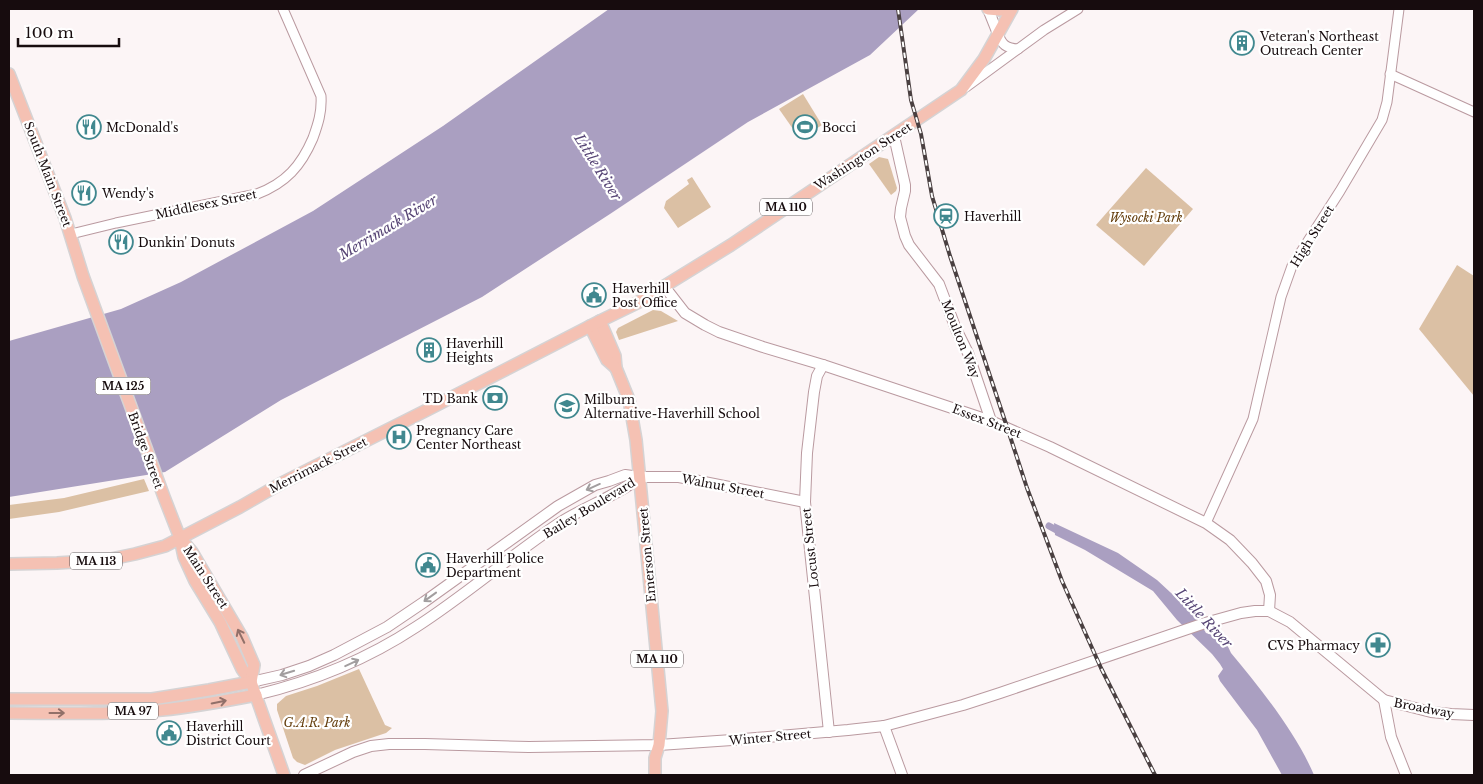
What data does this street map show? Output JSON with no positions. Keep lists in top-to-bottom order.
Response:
{
  "streets": {
    "main road": [
      "Washington Street",
      "South Main Street",
      "MA 110",
      "Moulton Way",
      "MA 125",
      "Essex Street",
      "Bridge Street",
      "Merrimack Street",
      "Walnut Street",
      "Bailey Boulevard",
      "Locust Street",
      "Emerson Street",
      "MA 113",
      "Main Street",
      "Broadway",
      "MA 97",
      "Winter Street"
    ],
    "street": ["Middlesex Street", "High Street"]
  },
  "crossings": [
    ["Washington Street", "MA 110"],
    ["Washington Street", "Moulton Way"],
    ["Washington Street", "Essex Street"],
    ["South Main Street", "Middlesex Street"],
    ["South Main Street", "Bridge Street"],
    ["MA 110", "Essex Street"],
    ["MA 110", "Merrimack Street"],
    ["MA 110", "Emerson Street"],
    ["MA 110", "Winter Street"],
    ["High Street", "Essex Street"],
    ["Moulton Way", "Essex Street"],
    ["Essex Street", "Locust Street"],
    ["Essex Street", "Broadway"],
    ["Essex Street", "Winter Street"],
    ["Bridge Street", "Merrimack Street"],
    ["Bridge Street", "MA 113"],
    ["Bridge Street", "Main Street"],
    ["Merrimack Street", "Emerson Street"],
    ["Merrimack Street", "MA 113"],
    ["Merrimack Street", "Main Street"],
    ["Walnut Street", "Bailey Boulevard"],
    ["Walnut Street", "Locust Street"],
    ["Walnut Street", "Emerson Street"],
    ["Bailey Boulevard", "Emerson Street"],
    ["Bailey Boulevard", "Main Street"],
    ["Bailey Boulevard", "MA 97"],
    ["Locust Street", "Winter Street"],
    ["Emerson Street", "Winter Street"],
    ["MA 113", "Main Street"],
    ["Main Street", "MA 97"],
    ["Broadway", "Winter Street"]
  ],
  "water": ["Little River", "Merrimack River"],
  "parks": ["Wysocki Park", "G.A.R. Park"],
  "places": {
    "building": ["Veteran's Northeast Outreach Center", "Haverhill Heights"],
    "restaurant": ["McDonald's", "Wendy's", "Dunkin' Donuts"],
    "sports": ["Bocci"],
    "station": ["Haverhill"],
    "public building": ["Haverhill Post Office", "Haverhill Police Department", "Haverhill District Court"],
    "bank": ["TD Bank"],
    "school or university": ["Milburn Alternative-Haverhill School"],
    "hospital": ["Pregnancy Care Center Northeast"],
    "pharmacy": ["CVS Pharmacy"]
  },
  "scale_bar": "100 m"
}
